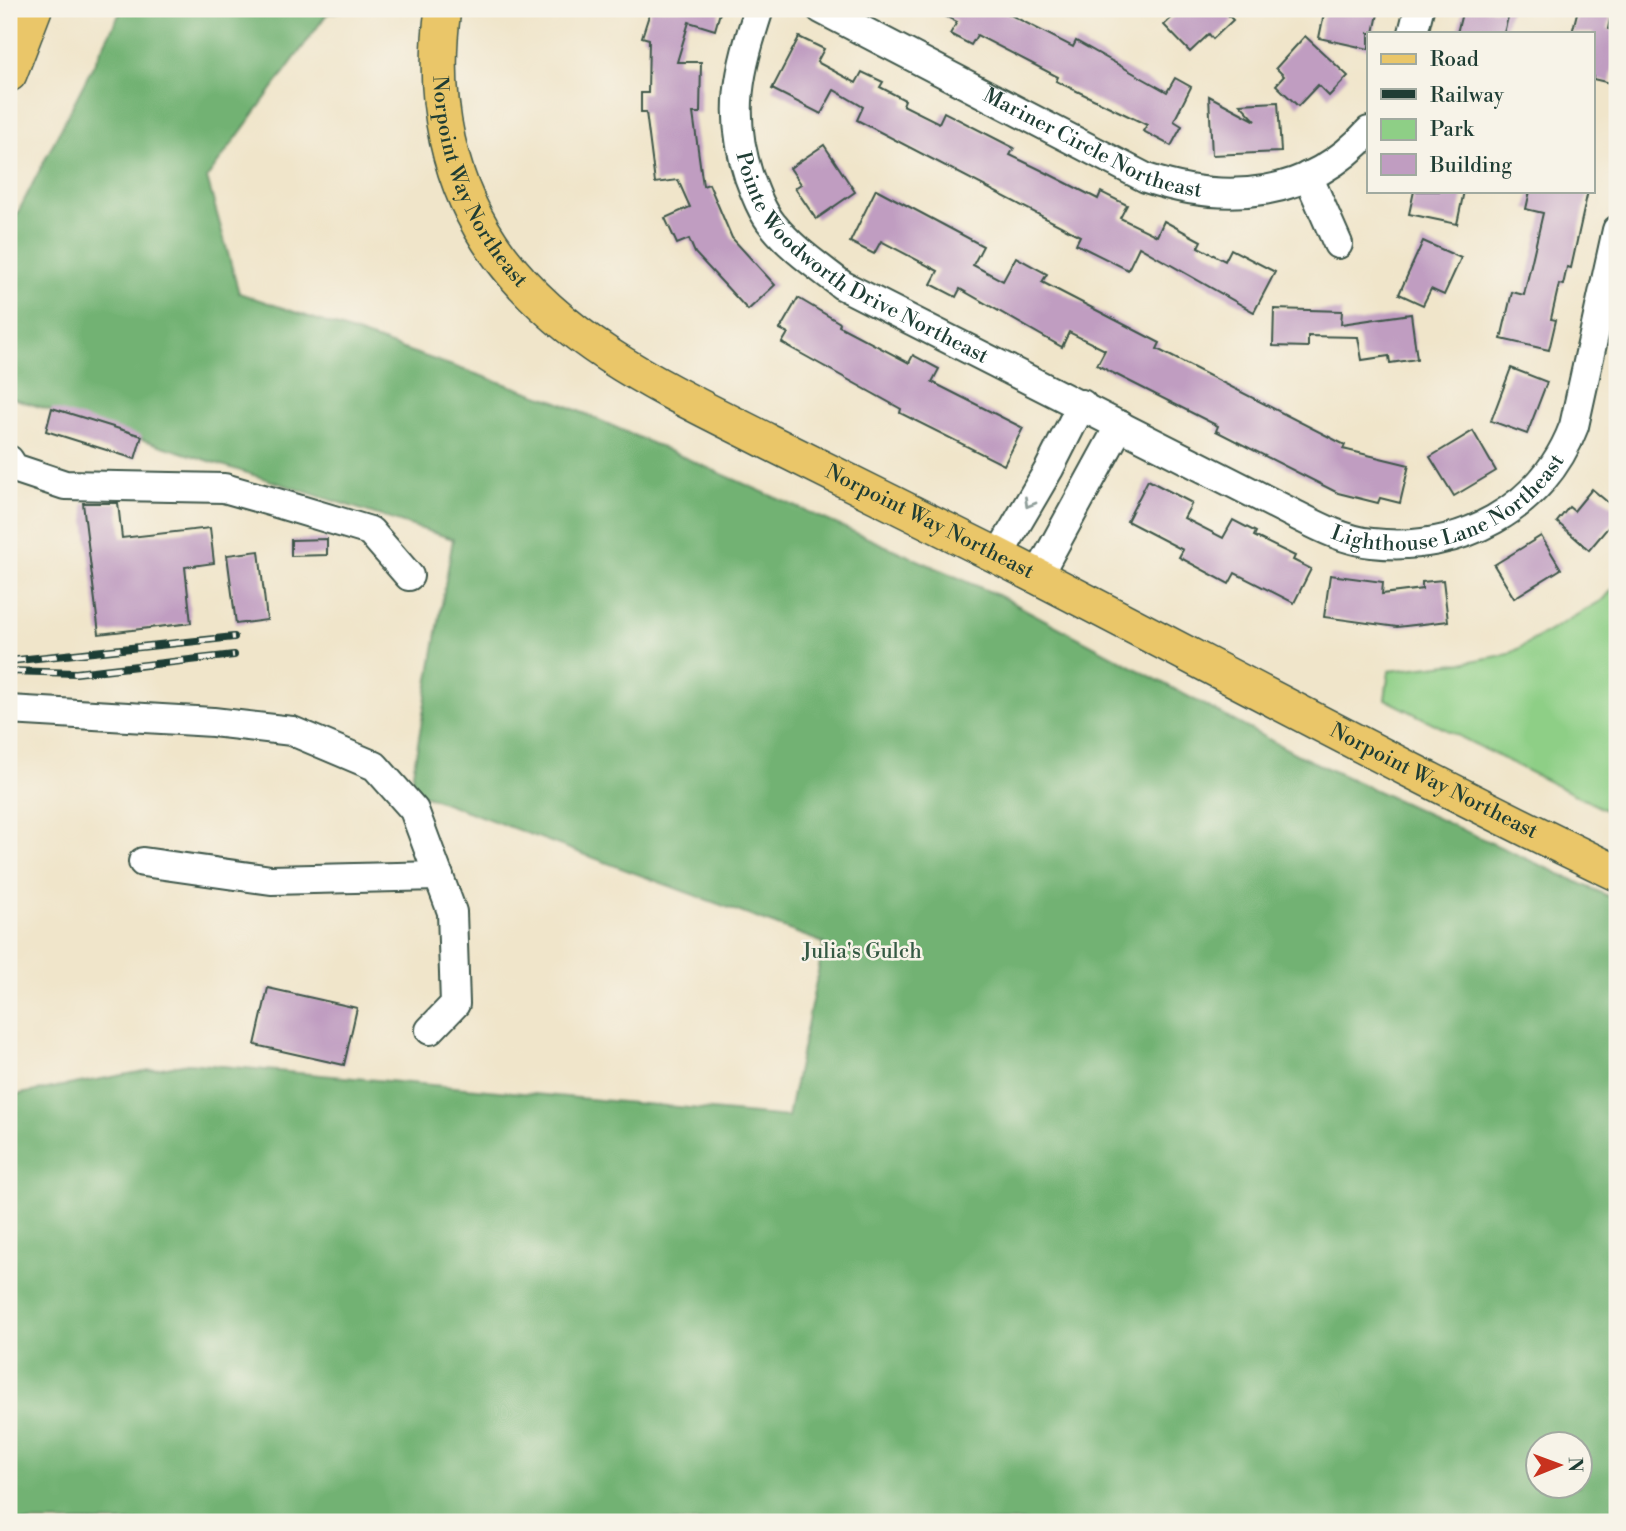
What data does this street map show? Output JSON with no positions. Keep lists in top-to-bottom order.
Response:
{
  "streets": {
    "main road": ["Norpoint Way Northeast"],
    "street": ["Mariner Circle Northeast", "Pointe Woodworth Drive Northeast", "Lighthouse Lane Northeast"]
  },
  "crossings": [
    ["Pointe Woodworth Drive Northeast", "Lighthouse Lane Northeast"]
  ],
  "parks": ["Julia's Gulch"],
  "legend": [
    "Road",
    "Railway",
    "Park",
    "Building"
  ],
  "north": "right"
}
